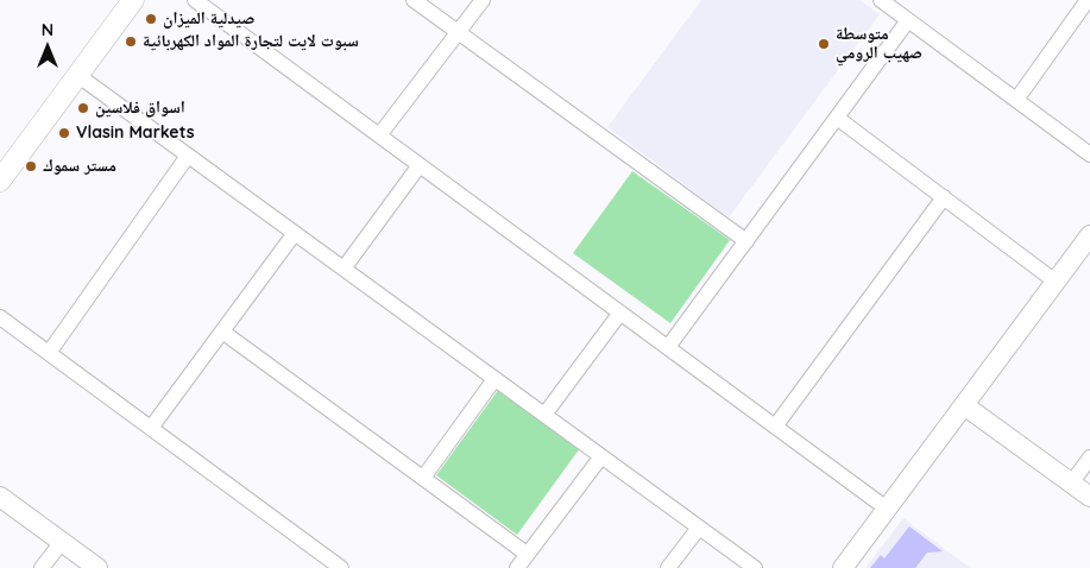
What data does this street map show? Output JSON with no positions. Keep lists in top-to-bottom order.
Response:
{
  "places": [
    "صيدلية الميزان",
    "سبوت لايت لتجارة المواد الكهربائية",
    "متوسطة صهيب الرومي",
    "اسواق فلاسين",
    "Vlasin Markets",
    "مستر سموك"
  ],
  "north": "top"
}
